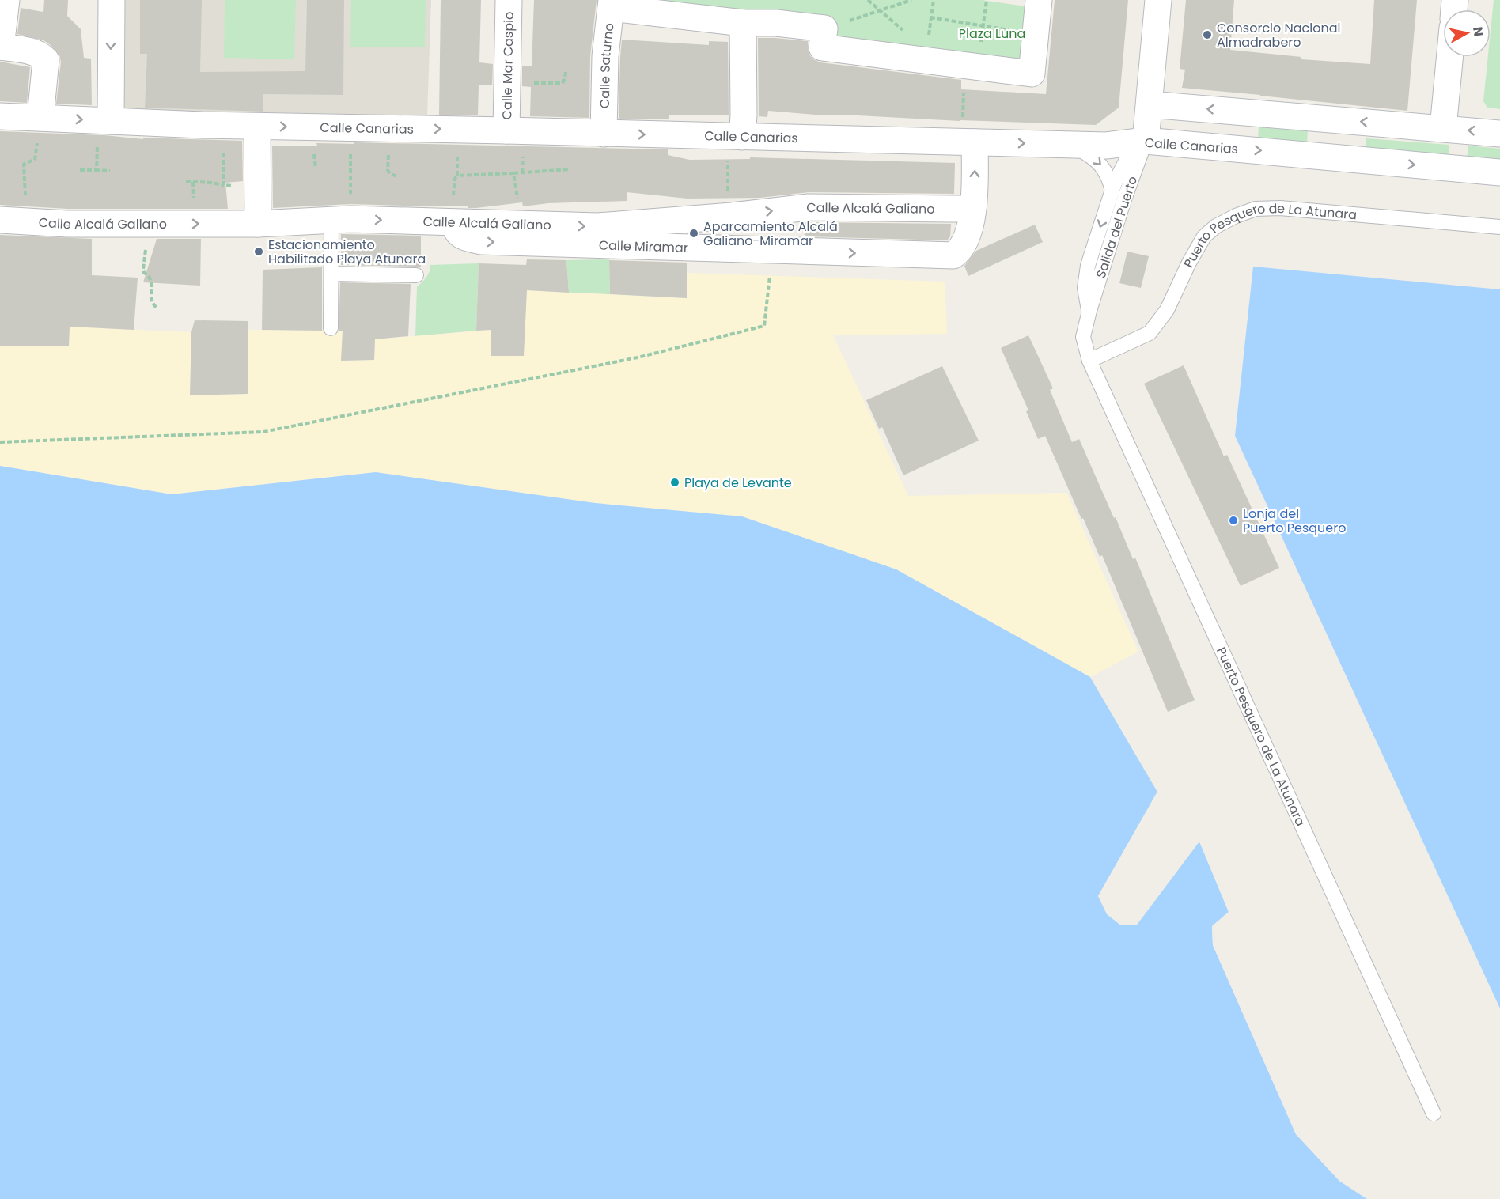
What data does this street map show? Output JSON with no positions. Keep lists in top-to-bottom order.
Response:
{
  "streets": {
    "street": [
      "Calle Mar Caspio",
      "Calle Saturno",
      "Calle Canarias",
      "Calle Alcalá Galiano",
      "Calle Miramar"
    ],
    "lane": ["Salida del Puerto", "Puerto Pesquero de La Atunara"]
  },
  "crossings": [
    ["Calle Mar Caspio", "Calle Canarias"],
    ["Calle Saturno", "Calle Canarias"],
    ["Calle Canarias", "Salida del Puerto"],
    ["Calle Canarias", "Calle Miramar"],
    ["Calle Alcalá Galiano", "Calle Miramar"],
    ["Salida del Puerto", "Puerto Pesquero de La Atunara"]
  ],
  "one_way": ["Calle Miramar"],
  "parks": ["Plaza Luna"],
  "places": [
    "Consorcio Nacional Almadrabero",
    "Aparcamiento Alcalá Galiano-Miramar",
    "Estacionamiento Habilitado Playa Atunara",
    "Playa de Levante",
    "Lonja del Puerto Pesquero"
  ],
  "north": "right"
}
